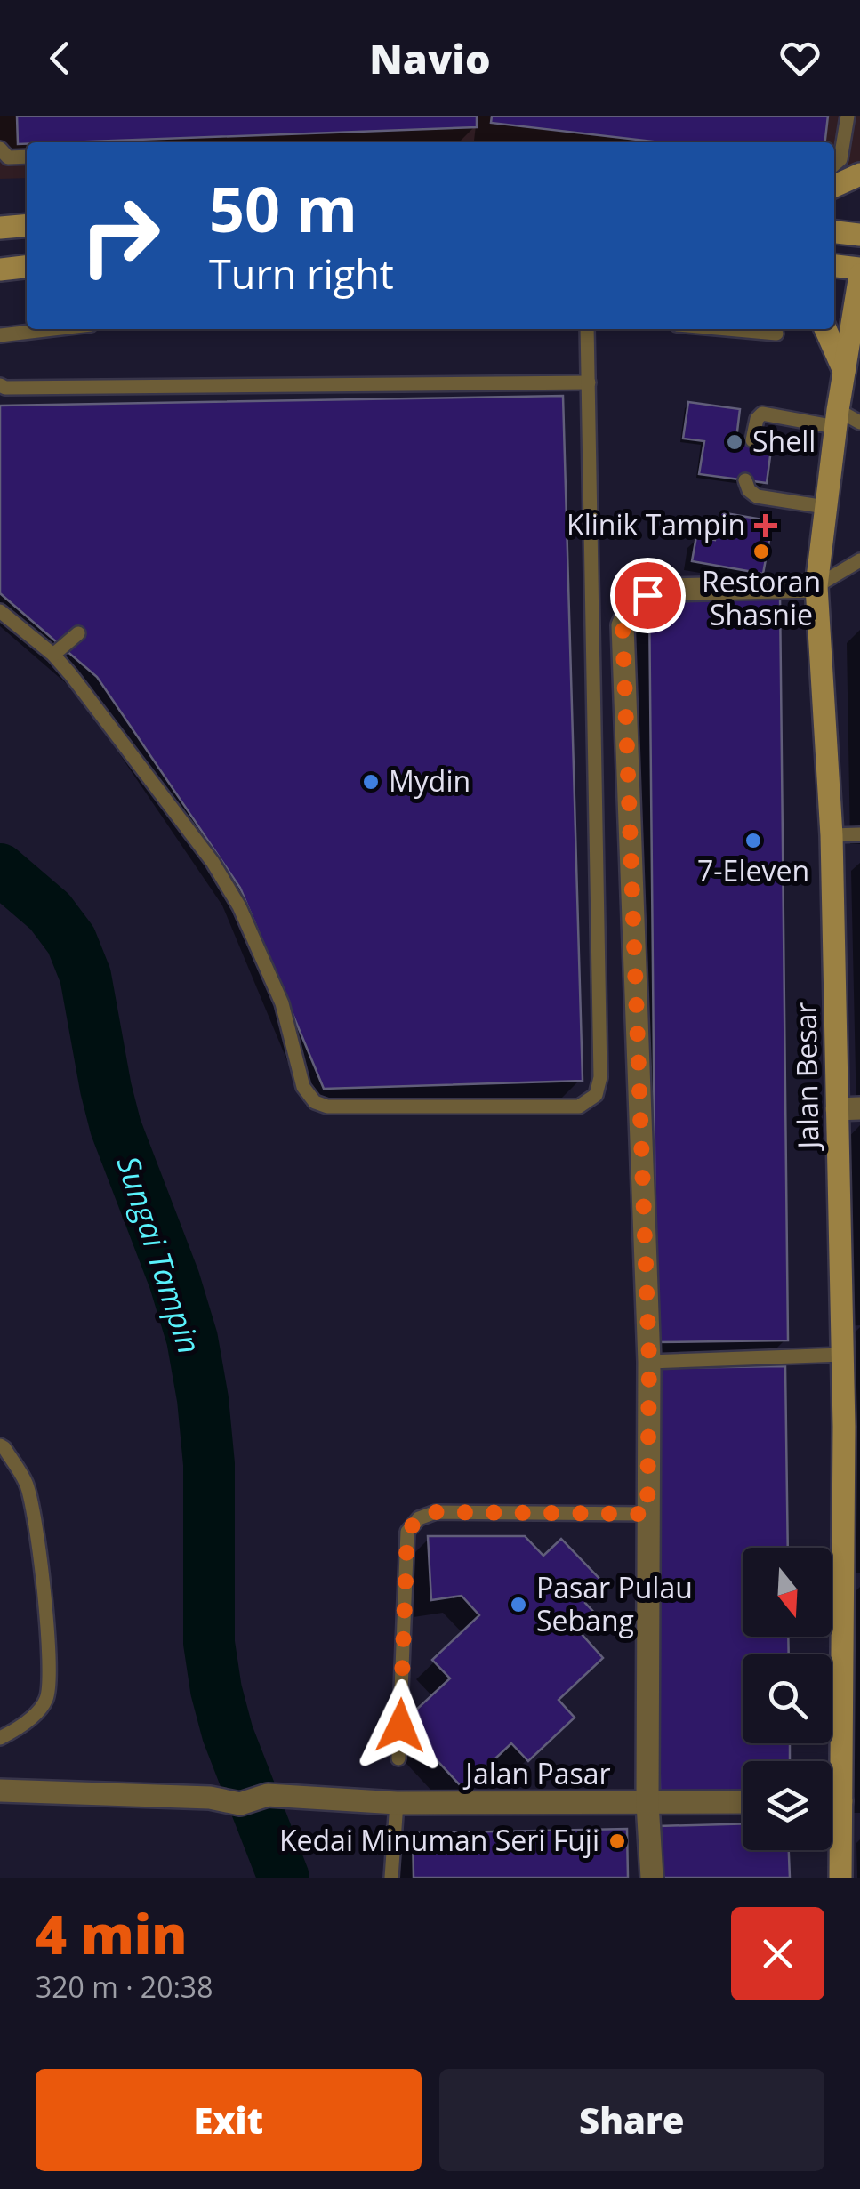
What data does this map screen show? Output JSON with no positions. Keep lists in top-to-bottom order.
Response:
{
  "streets": {
    "street": ["Jalan Besar", "Jalan Pasar"]
  },
  "water": ["Sungai Tampin"],
  "places": {
    "other": [
      "Shell",
      "Restoran Shasnie",
      "Mydin",
      "7-Eleven",
      "Pasar Pulau Sebang",
      "Kedai Minuman Seri Fuji"
    ],
    "health": ["Klinik Tampin"]
  },
  "north": "bottom",
  "page": {
    "header": "Navio",
    "turn": ["50 m", "Turn right"],
    "heading": ["4 min", "320 m · 20:38"],
    "buttons": ["Exit", "Share"]
  }
}
